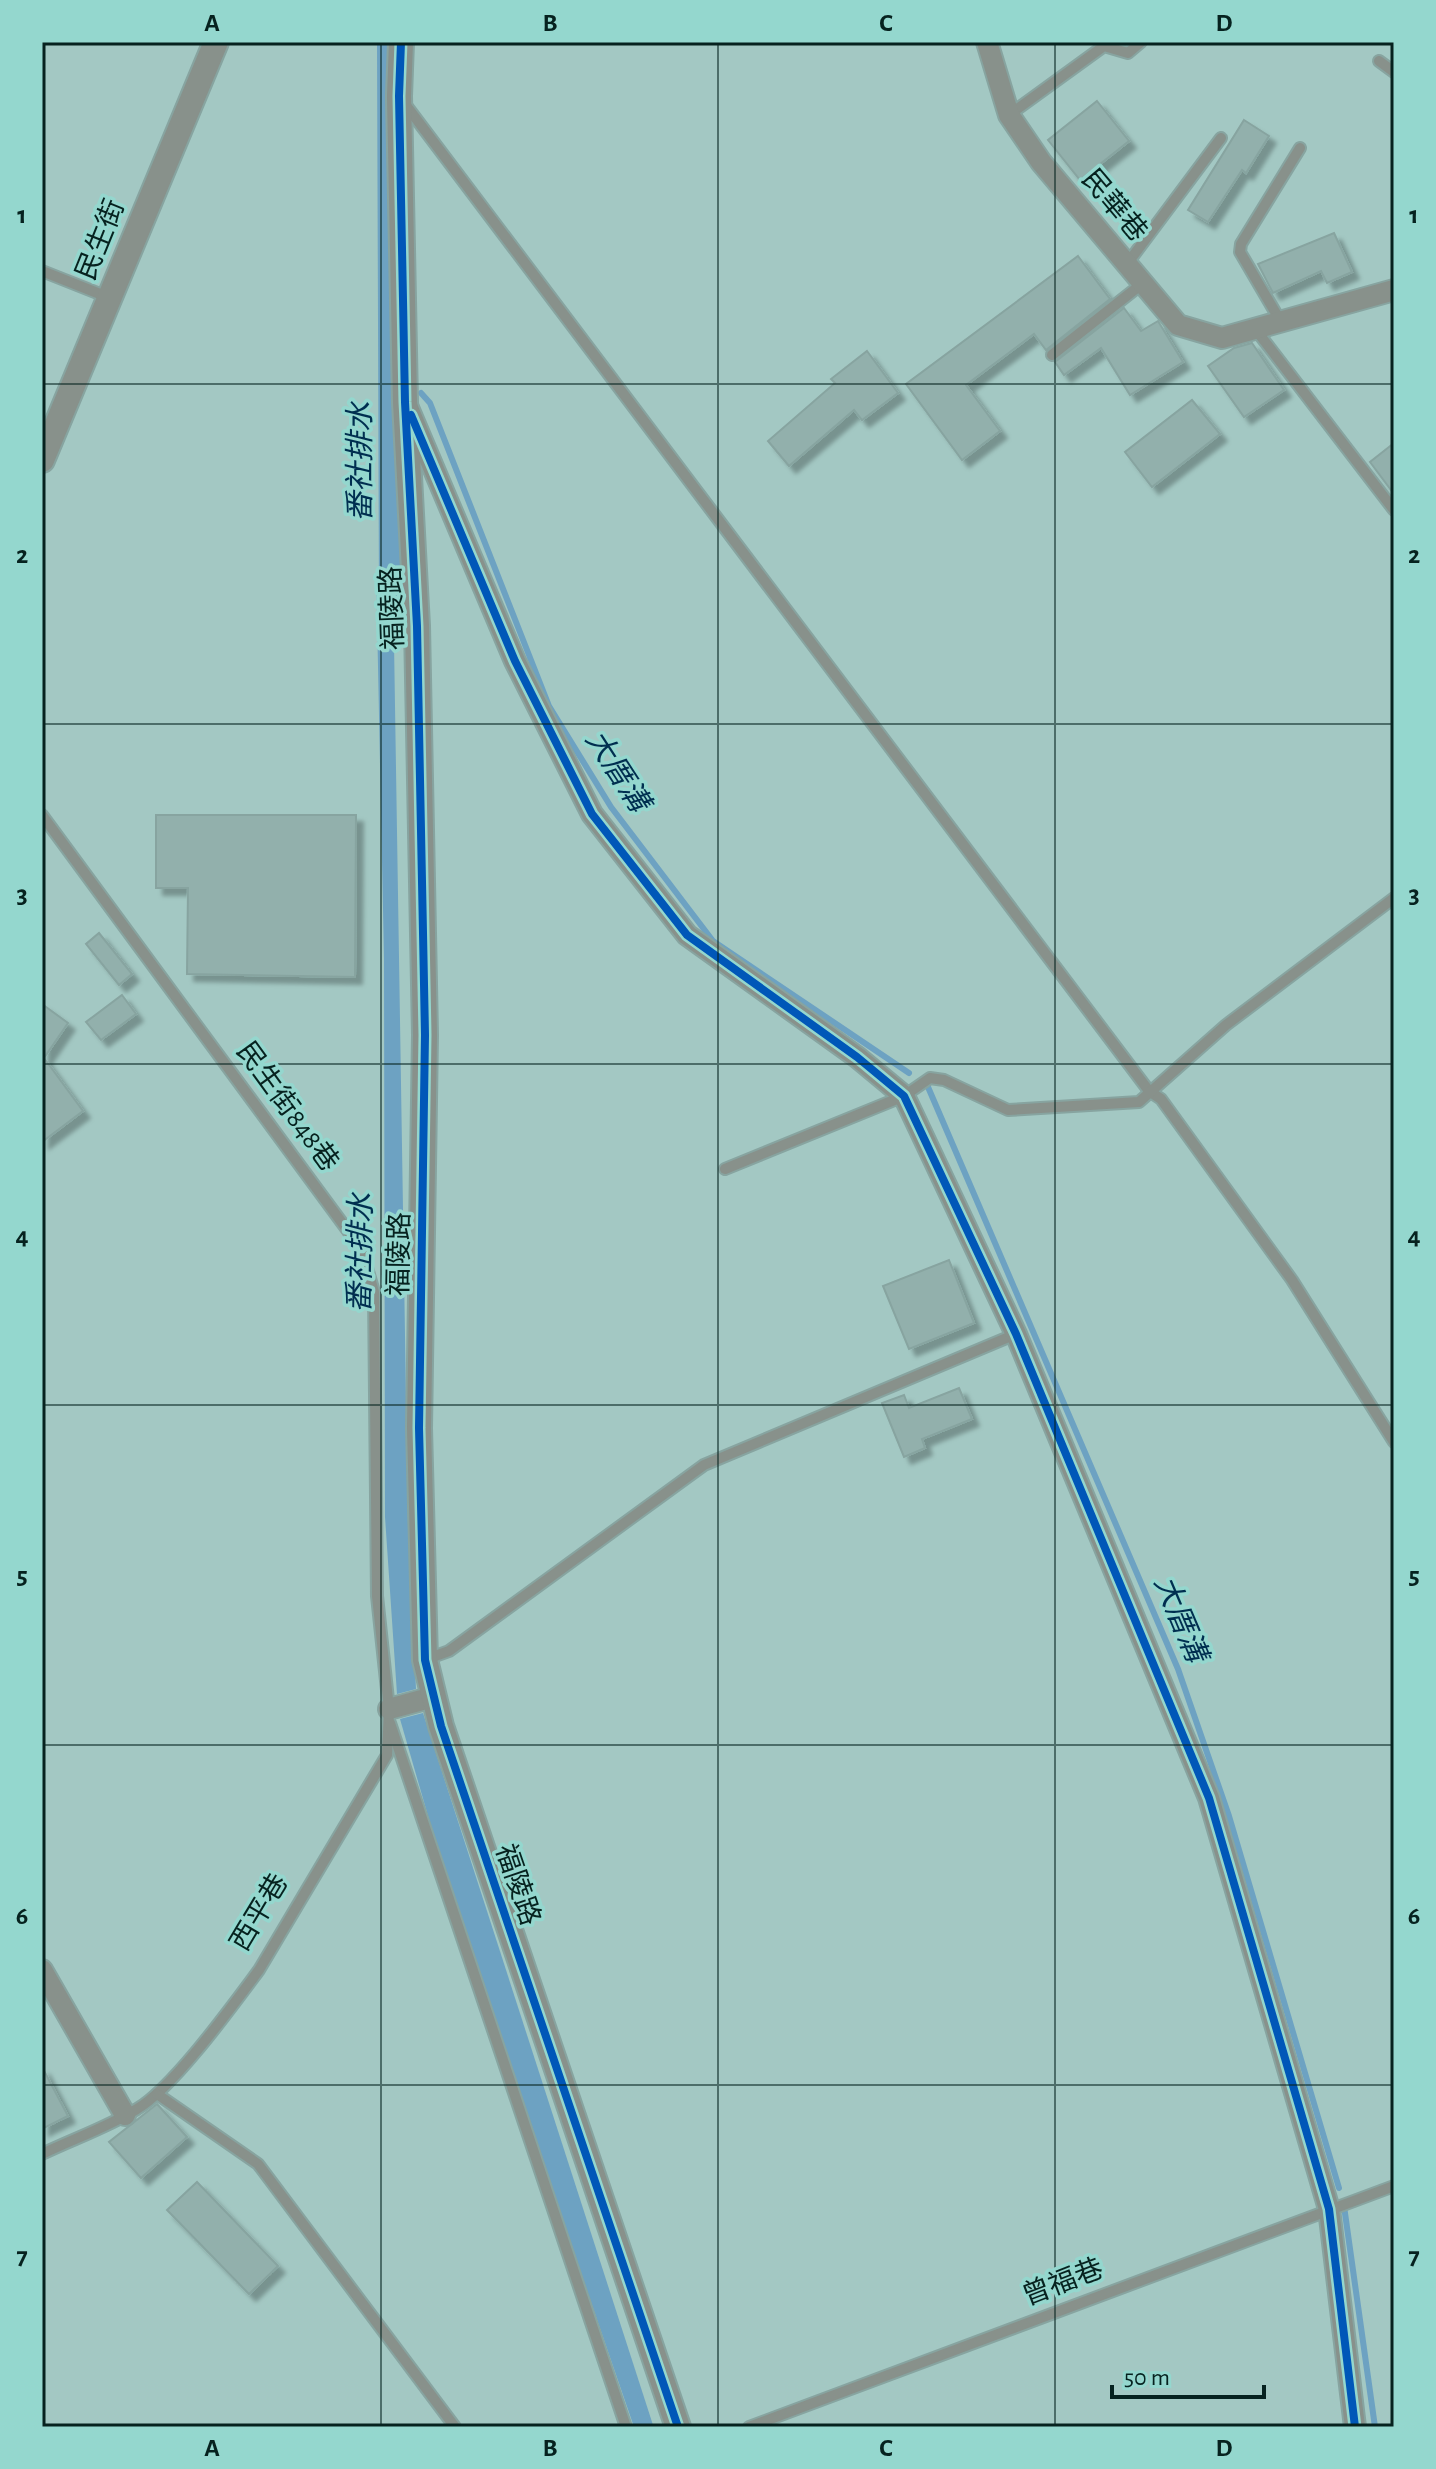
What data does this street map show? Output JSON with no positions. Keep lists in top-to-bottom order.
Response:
{
  "streets": {
    "street": ["民華巷", "民生街", "福陵路"],
    "lane": ["民生街848巷", "西平巷", "曾福巷"]
  },
  "crossings": [
    ["民生街848巷", "西平巷"]
  ],
  "water": ["番社排水", "大厝溝"],
  "scale_bar": "50 m",
  "grid": {
    "columns": [
      "A",
      "B",
      "C",
      "D"
    ],
    "rows": [
      "1",
      "2",
      "3",
      "4",
      "5",
      "6",
      "7"
    ]
  }
}
